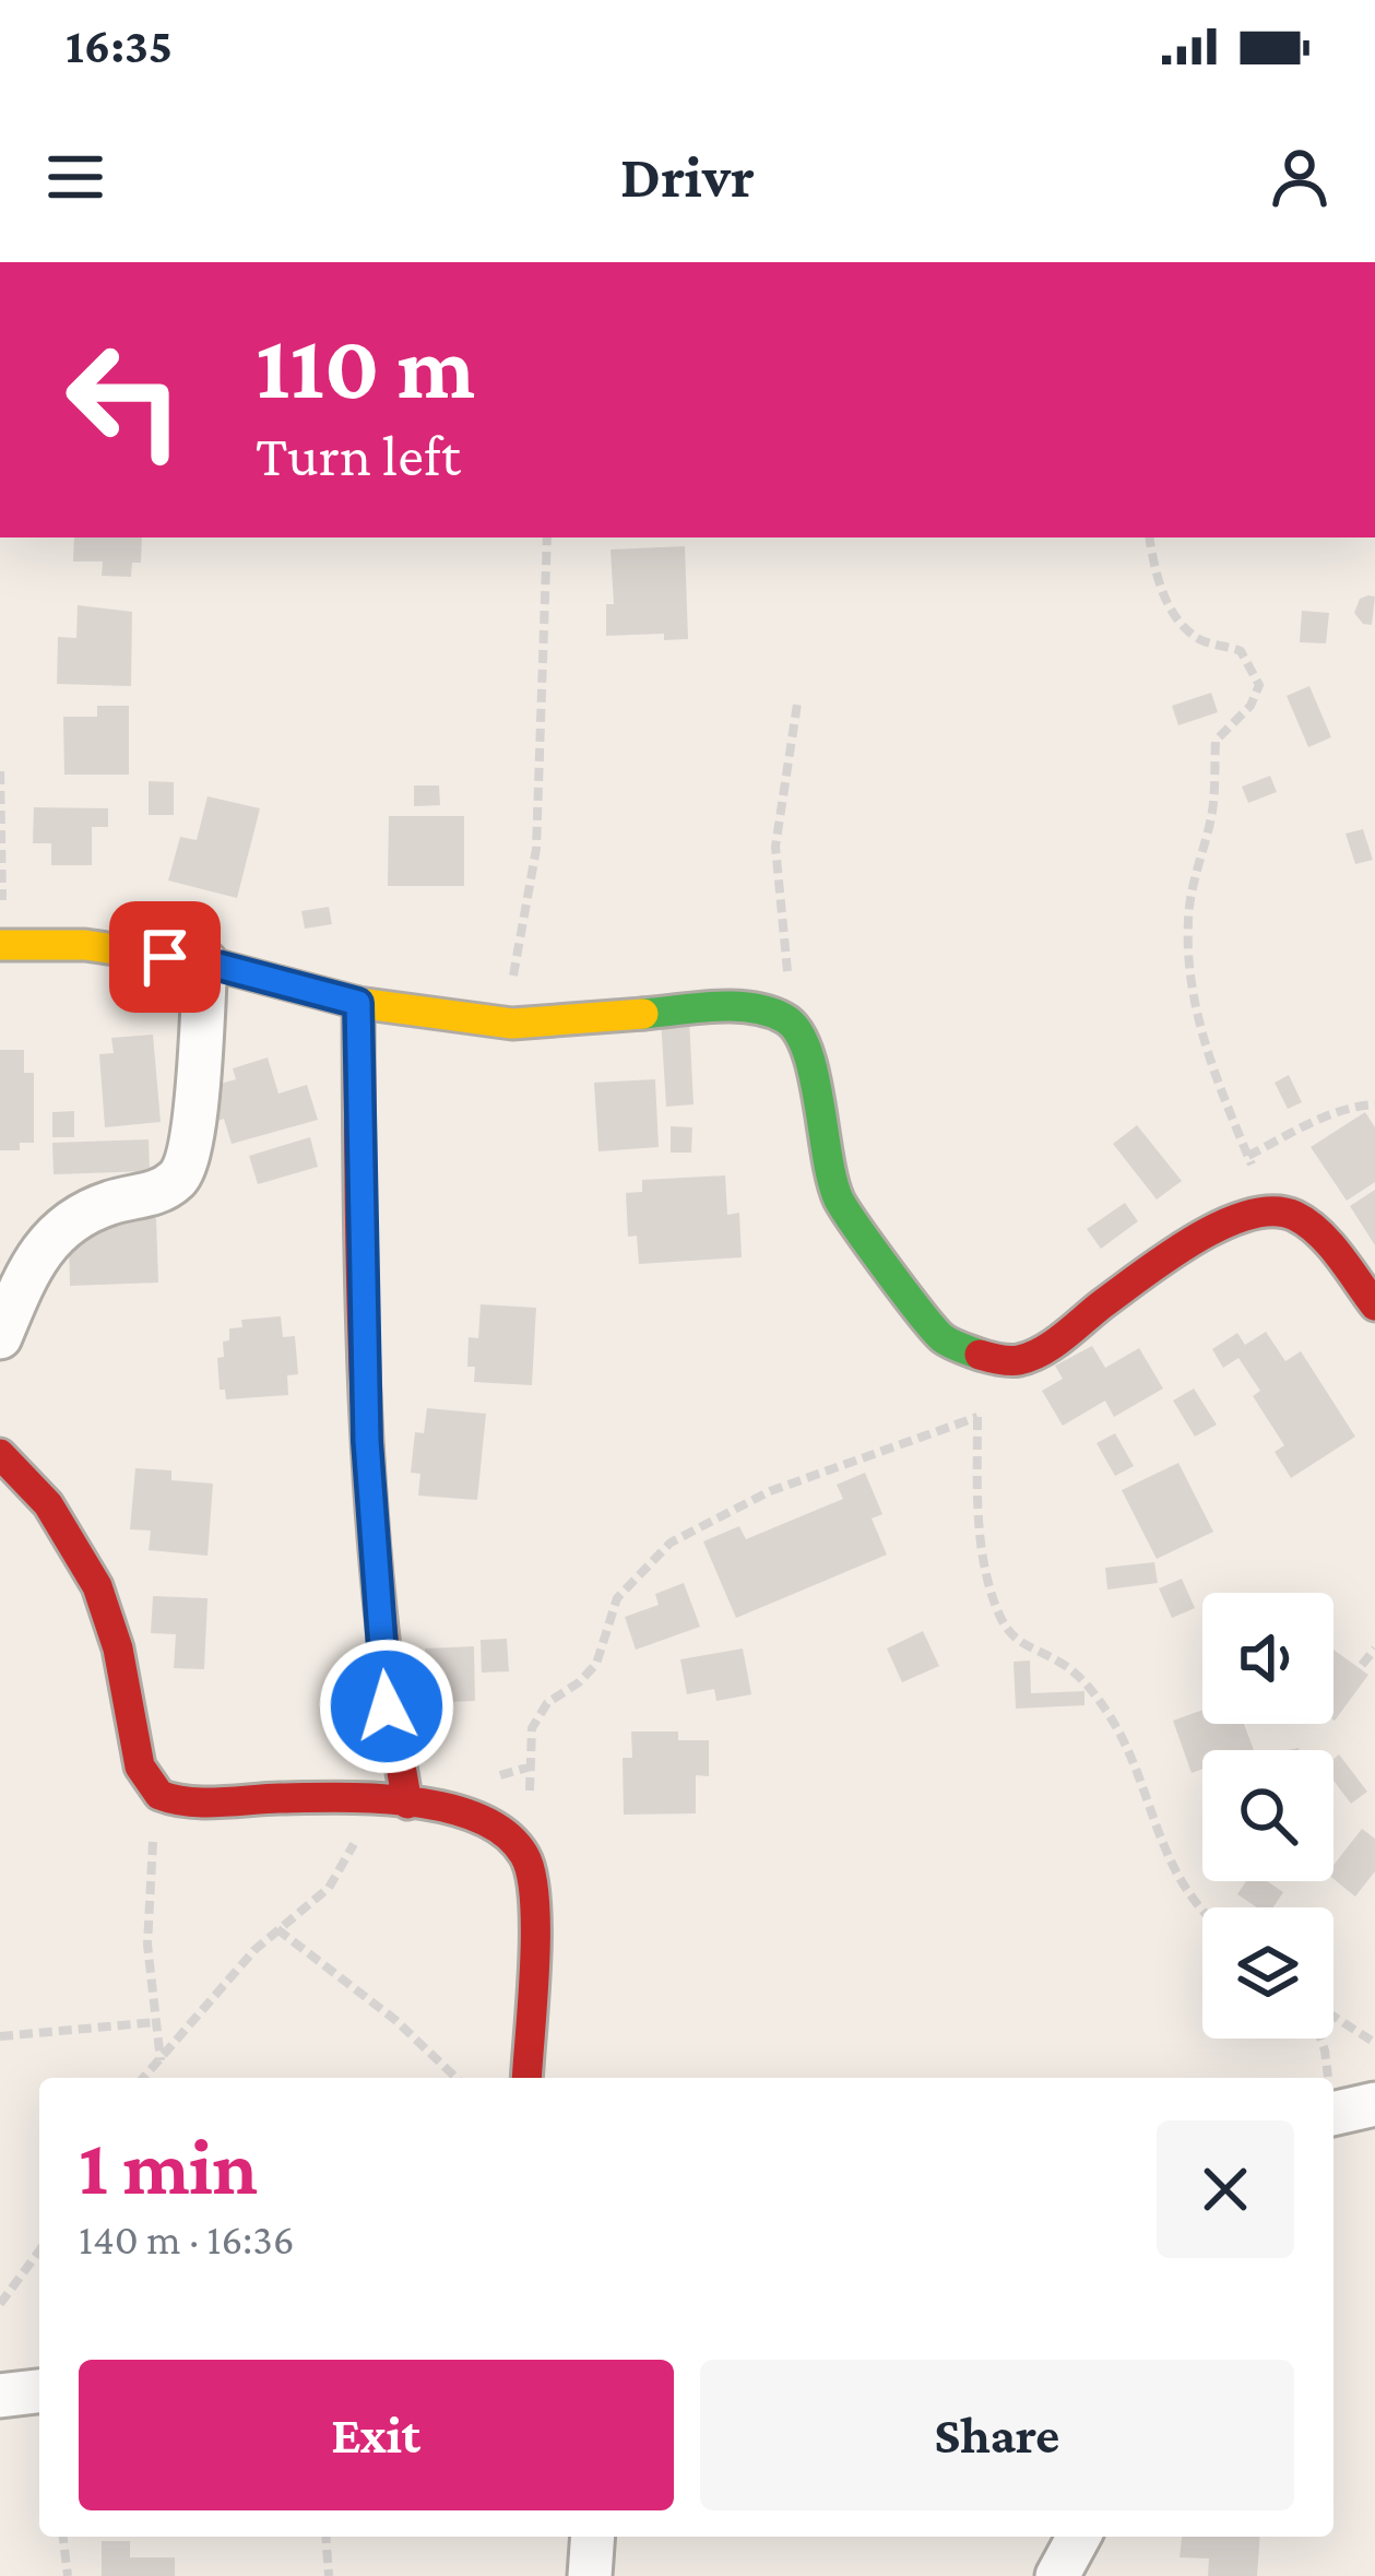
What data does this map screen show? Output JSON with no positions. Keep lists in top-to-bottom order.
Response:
{
  "page": {
    "status": "16:35",
    "header": "Drivr",
    "turn": ["110 m", "Turn left"],
    "heading": ["1 min", "140 m · 16:36"],
    "buttons": ["Exit", "Share"]
  }
}
